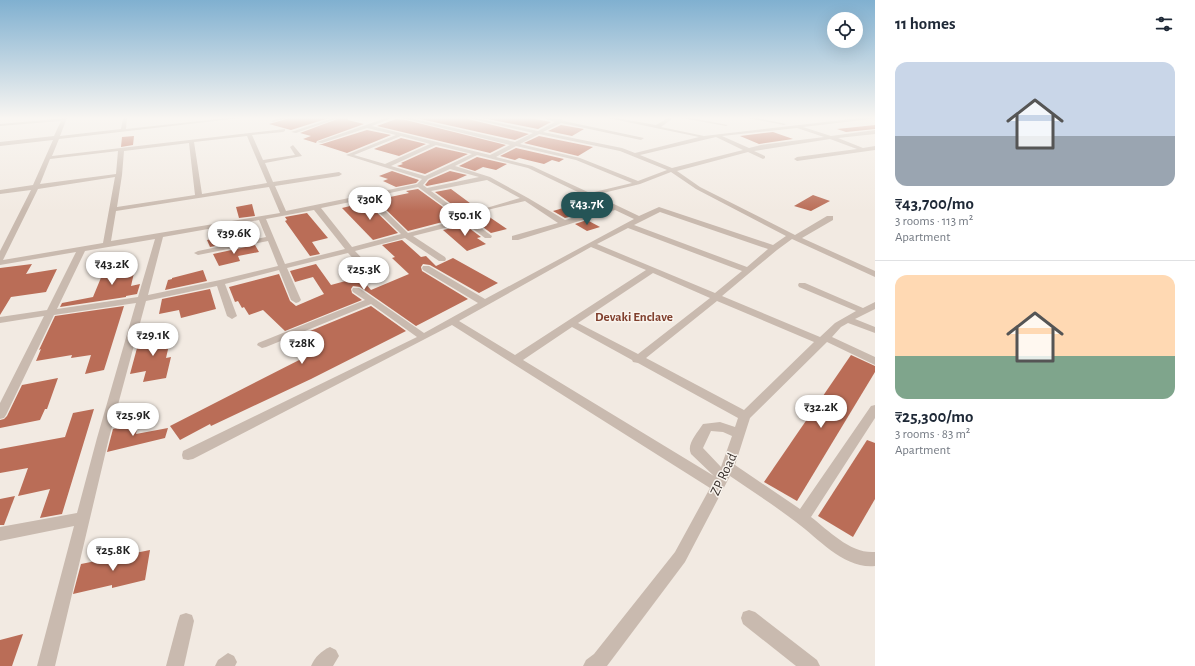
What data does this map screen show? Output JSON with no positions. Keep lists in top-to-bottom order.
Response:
{
  "streets": {
    "street": ["ZP Road"]
  },
  "districts": ["Devaki Enclave"],
  "page": {
    "heading": "11 homes",
    "list": [
      {
        "name": "₹43,700/mo",
        "note": "3 rooms · 113 m² · Apartment"
      },
      {
        "name": "₹25,300/mo",
        "note": "3 rooms · 83 m² · Apartment"
      }
    ],
    "price": [
      "₹30K",
      "₹43.7K",
      "₹50.1K",
      "₹39.6K",
      "₹43.2K",
      "₹25.3K",
      "₹29.1K",
      "₹28K",
      "₹32.2K",
      "₹25.9K",
      "₹25.8K"
    ]
  }
}
